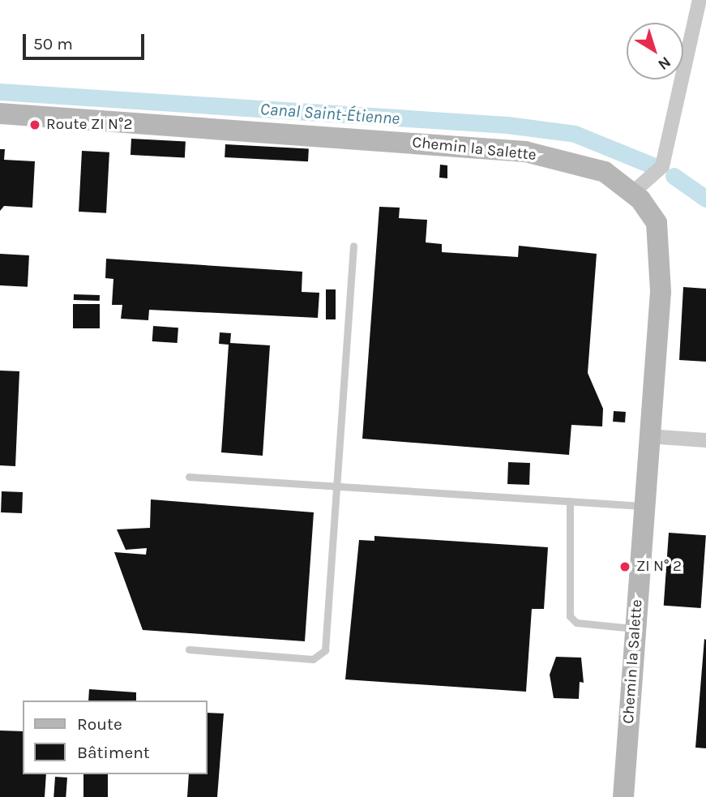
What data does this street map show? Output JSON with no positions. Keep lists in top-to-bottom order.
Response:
{
  "streets": {
    "street": ["Chemin la Salette"]
  },
  "water": ["Canal Saint-Étienne"],
  "places": ["Route ZI N°2", "ZI N° 2"],
  "legend": ["Route", "Bâtiment"],
  "scale_bar": "50 m",
  "north": "bottom right"
}
